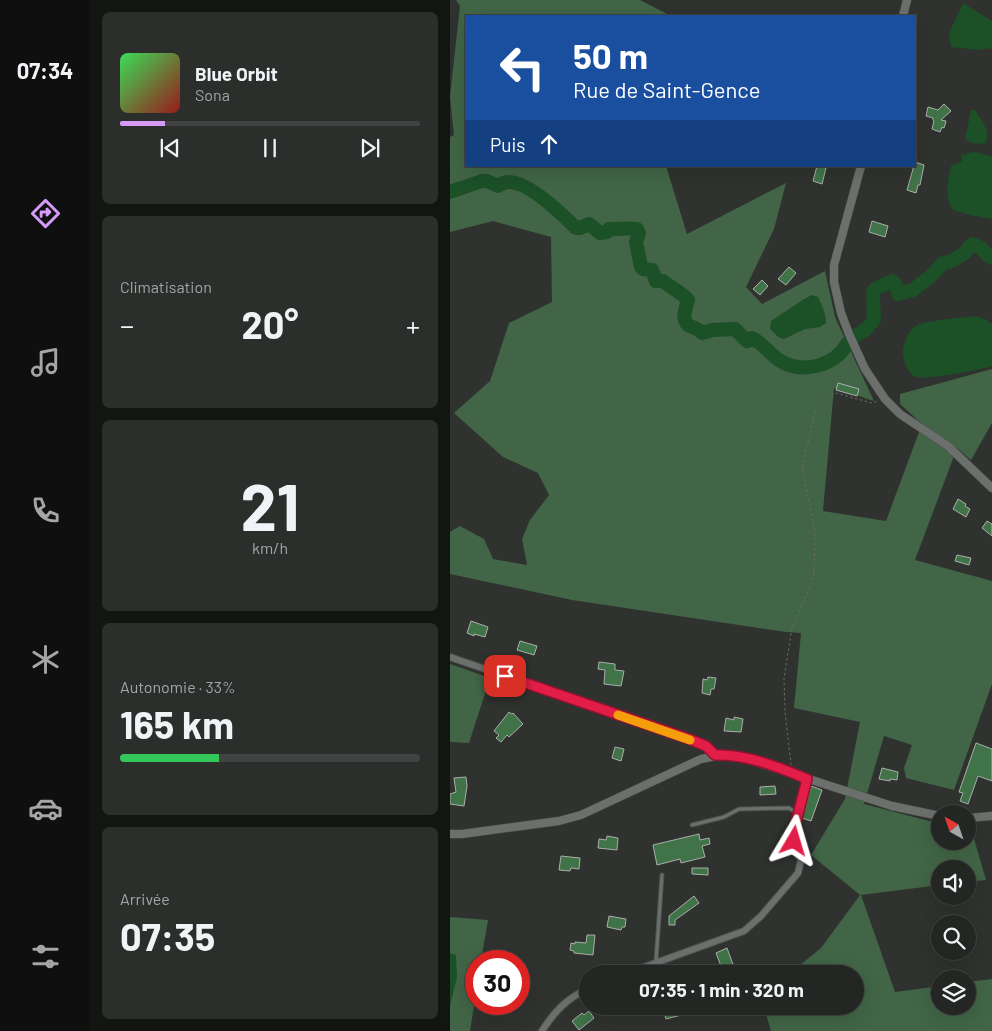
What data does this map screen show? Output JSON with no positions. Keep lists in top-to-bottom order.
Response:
{
  "north": "top left",
  "page": {
    "tabs": "07:34",
    "turn": ["50 m", "Rue de Saint-Gence"],
    "song": ["Blue Orbit", "Sona"],
    "then": "Puis",
    "tile": [
      "Climatisation",
      ["21", "km/h"],
      ["Autonomie · 33%", "165 km"],
      ["Arrivée", "07:35"]
    ],
    "heat": ["−", "20°", "+"],
    "limit": "30",
    "trip": "07:35 · 1 min · 320 m"
  }
}
